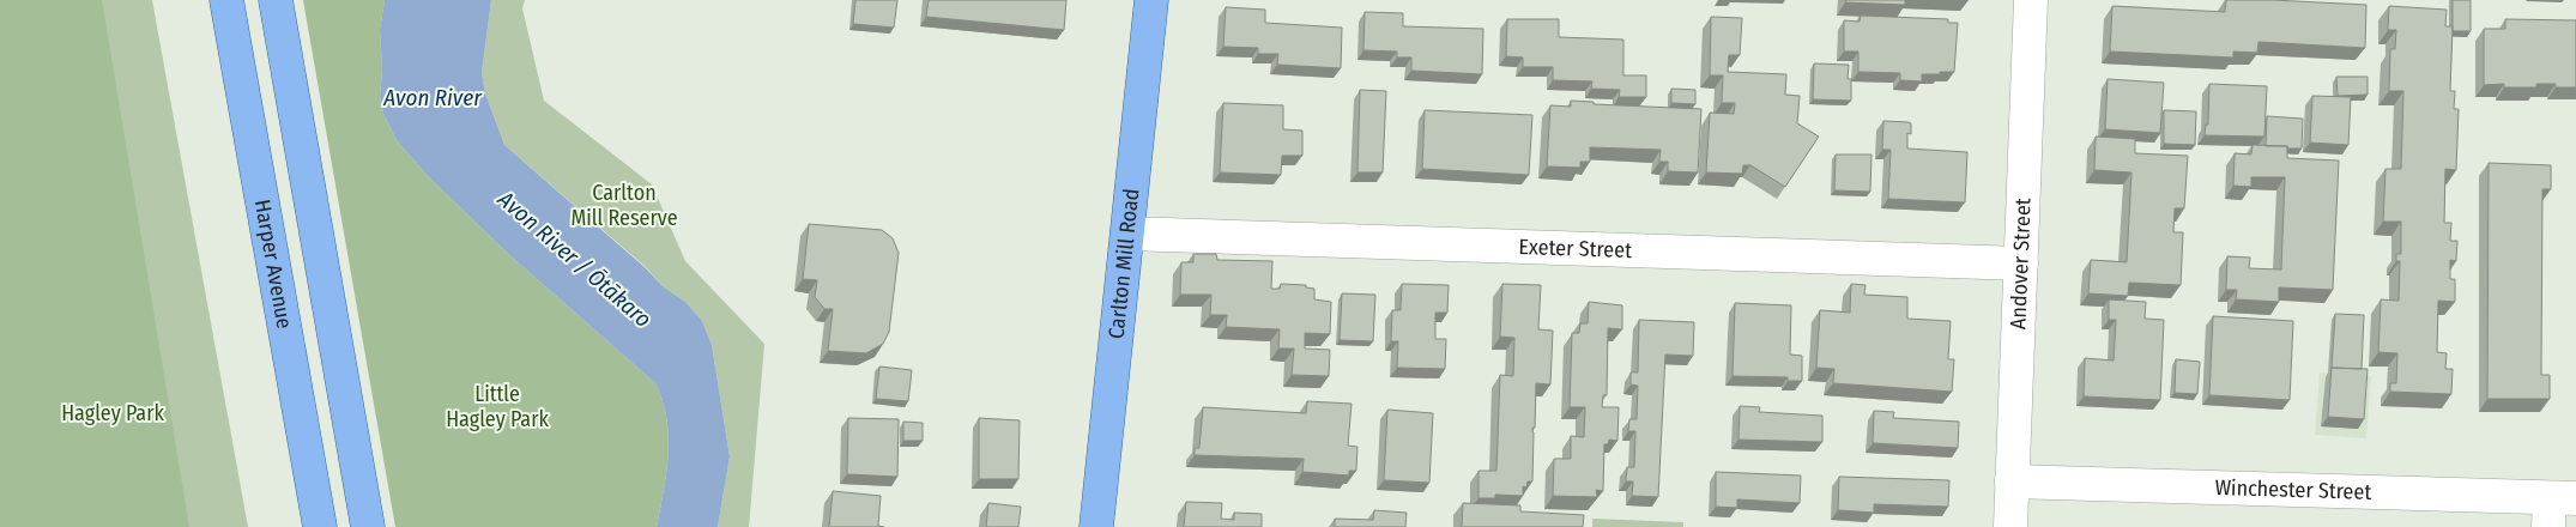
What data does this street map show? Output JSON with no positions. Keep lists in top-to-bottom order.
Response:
{
  "streets": {
    "main road": ["Harper Avenue", "Carlton Mill Road"],
    "street": ["Exeter Street", "Andover Street", "Winchester Street"]
  },
  "crossings": [
    ["Exeter Street", "Carlton Mill Road"],
    ["Exeter Street", "Andover Street"],
    ["Andover Street", "Winchester Street"]
  ],
  "water": ["Avon River", "Avon River / Ōtākaro"],
  "parks": ["Carlton Mill Reserve", "Little Hagley Park", "Hagley Park"]
}
